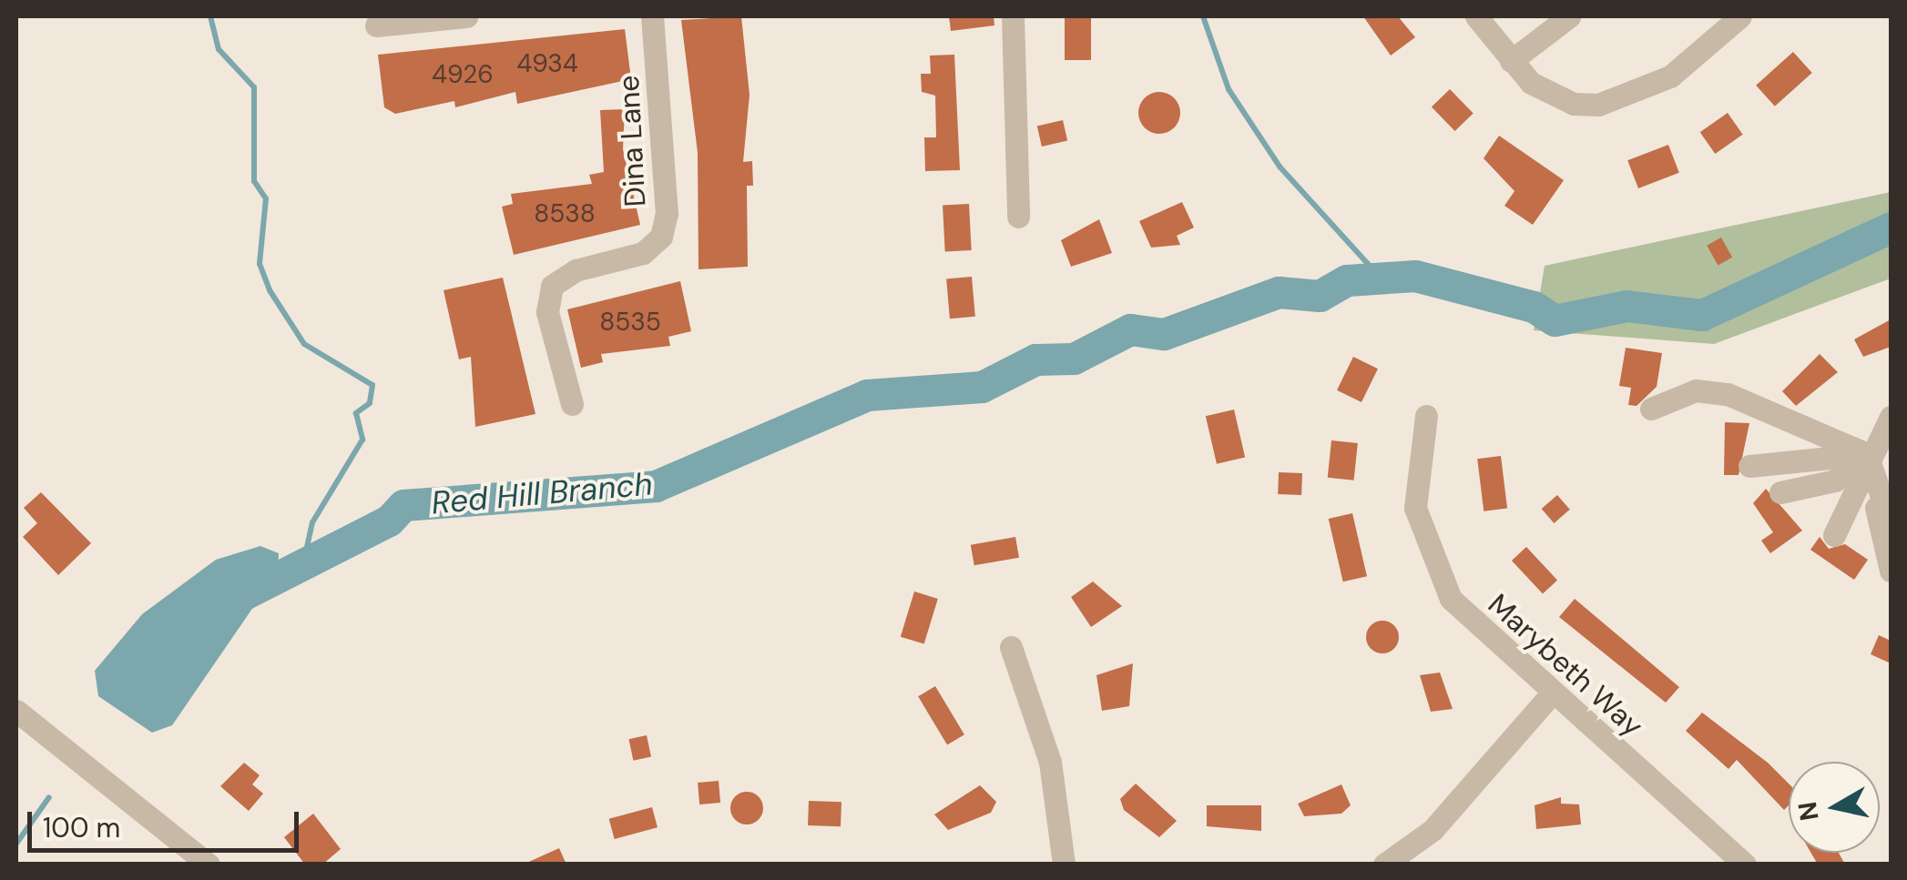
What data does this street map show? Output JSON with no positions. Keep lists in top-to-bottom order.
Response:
{
  "streets": {
    "street": ["Dina Lane", "Marybeth Way"]
  },
  "water": ["Red Hill Branch"],
  "house_numbers": [
    "4934",
    "4926",
    "8538",
    "8535"
  ],
  "scale_bar": "100 m",
  "north": "left"
}
